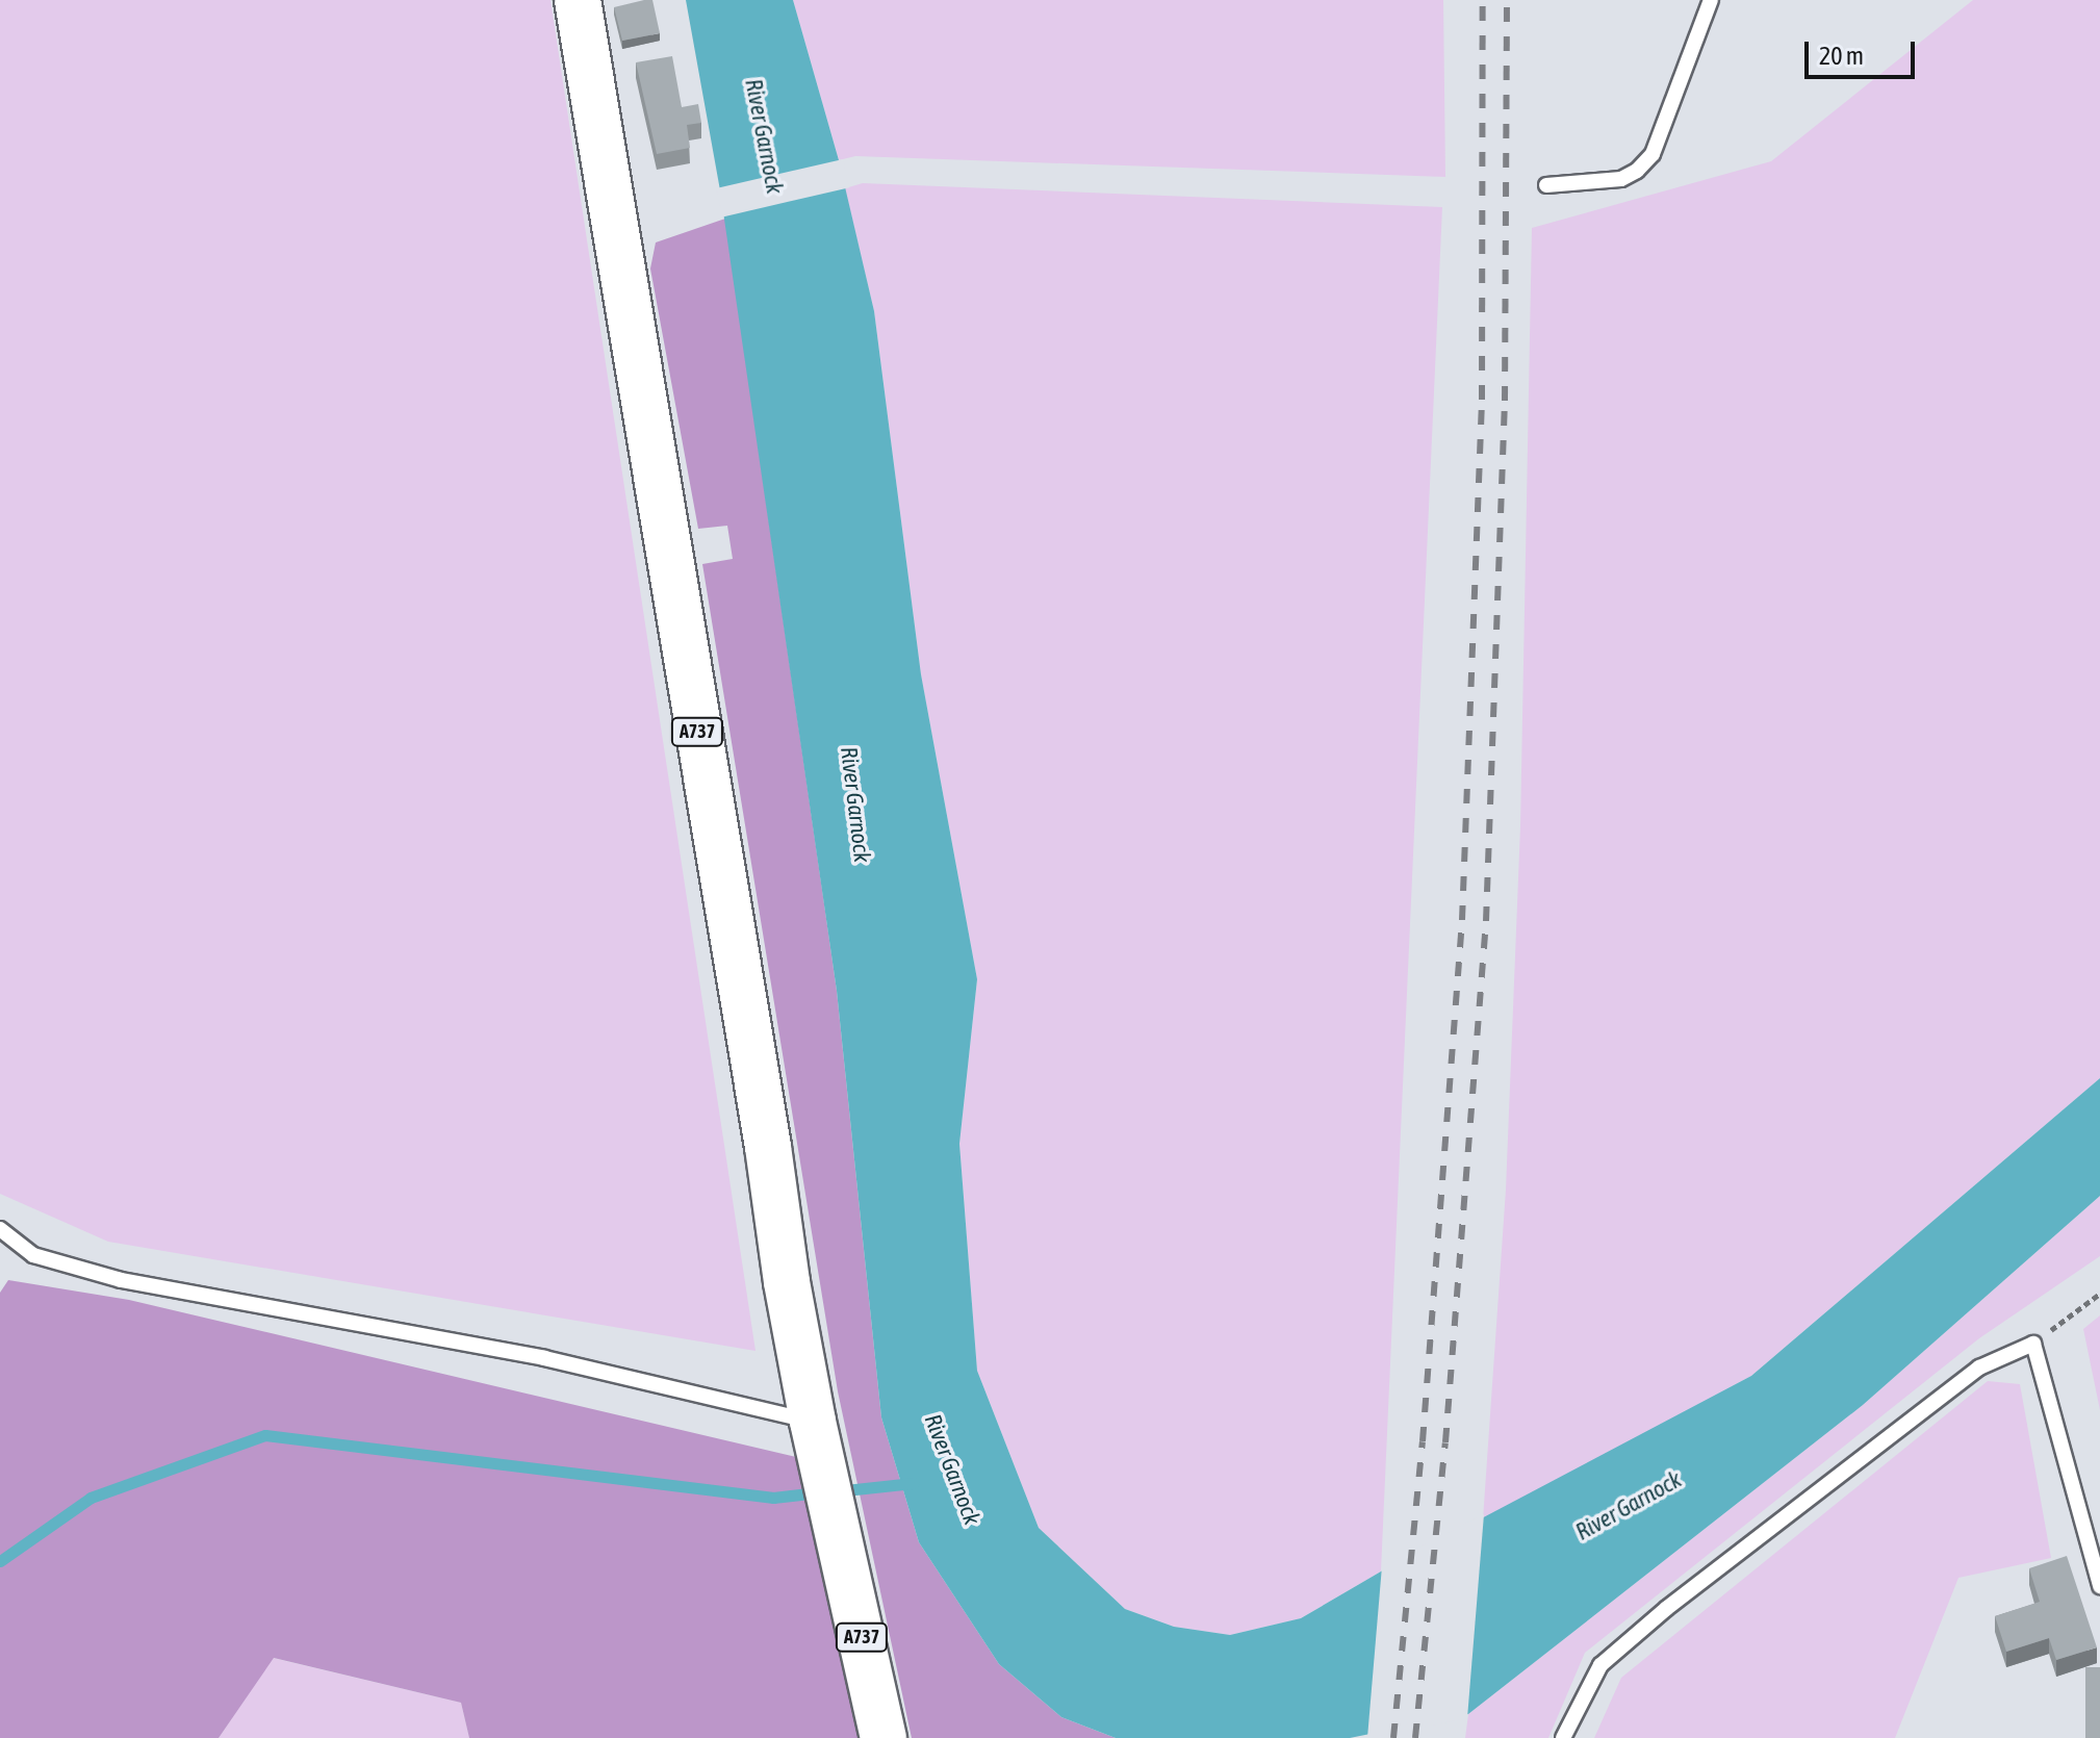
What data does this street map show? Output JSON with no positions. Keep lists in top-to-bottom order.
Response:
{
  "streets": {
    "highway": ["A737"]
  },
  "water": ["River Garnock"],
  "scale_bar": "20 m"
}
